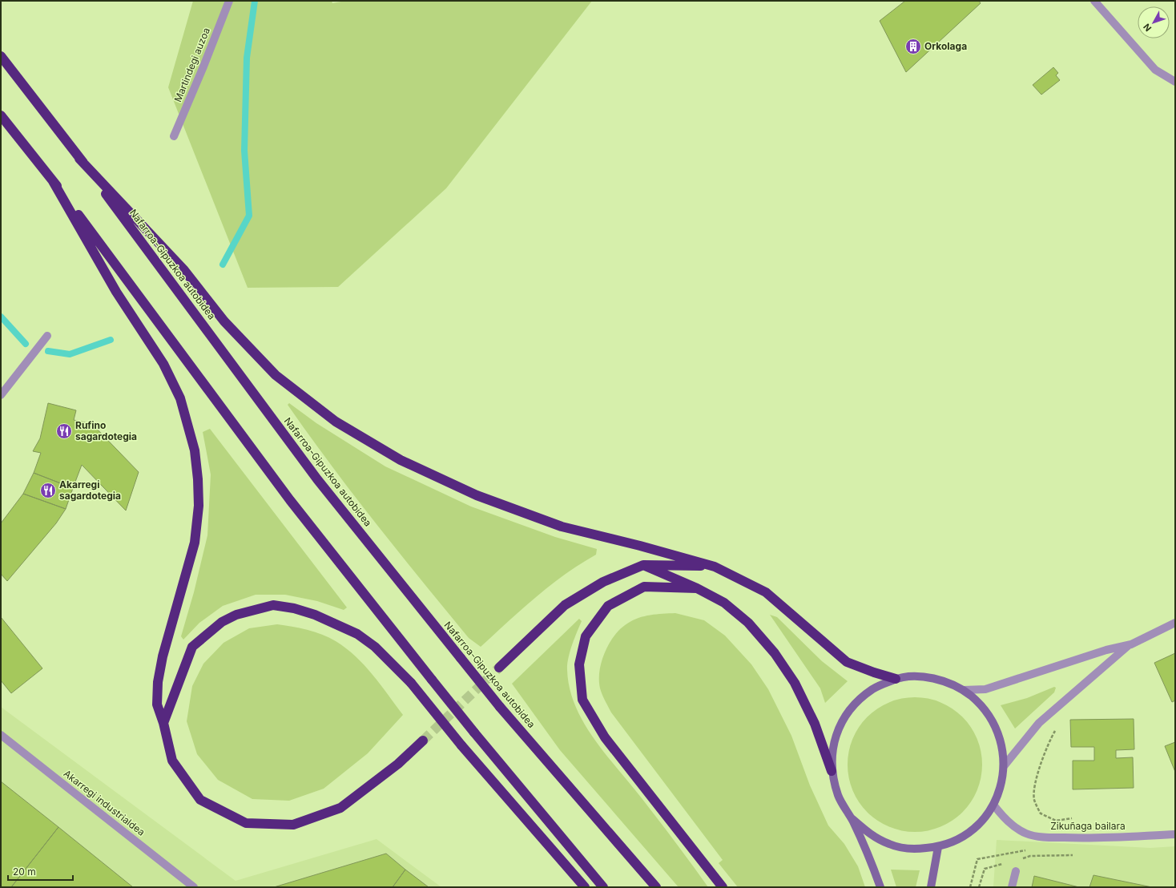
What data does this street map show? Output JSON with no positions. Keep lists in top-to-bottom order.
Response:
{
  "streets": {
    "highway": ["Nafarroa-Gipuzkoa autobidea"],
    "street": ["Martindegi auzoa", "Akarregi industrialdea", "Zikuñaga bailara"]
  },
  "places": {
    "building": ["Orkolaga"],
    "restaurant": ["Rufino sagardotegia", "Akarregi sagardotegia"]
  },
  "scale_bar": "20 m",
  "north": "bottom left"
}
